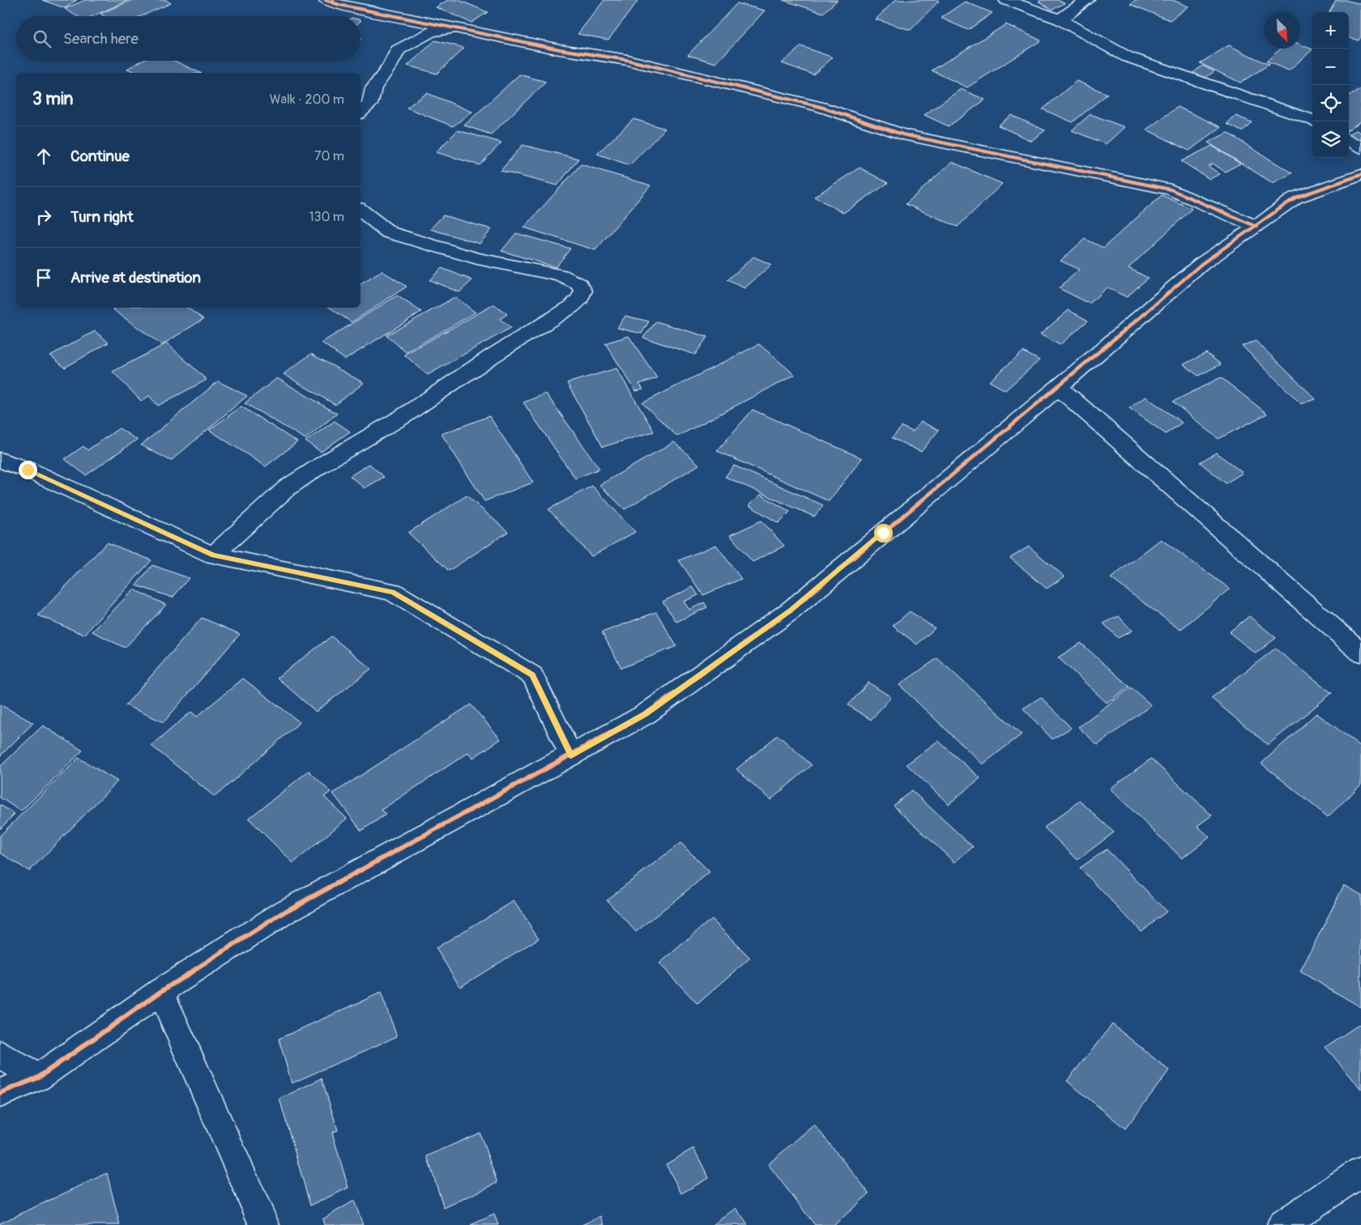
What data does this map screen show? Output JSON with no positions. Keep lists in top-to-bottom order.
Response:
{
  "north": "bottom right",
  "page": {
    "map_buttons": ["+", "−"],
    "search": "Search here",
    "heading": ["3 min", "Walk · 200 m"],
    "list": [
      ["Continue", "70 m"],
      ["Turn right", "130 m"],
      "Arrive at destination"
    ]
  }
}
